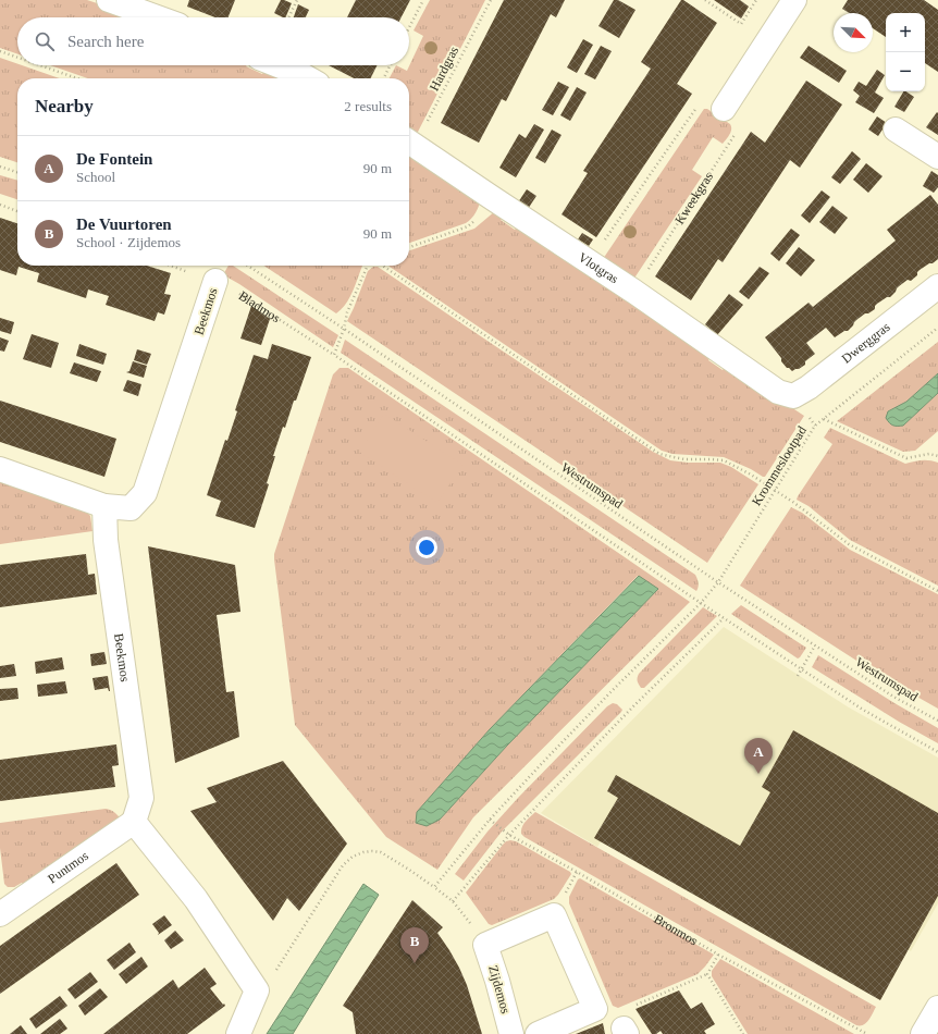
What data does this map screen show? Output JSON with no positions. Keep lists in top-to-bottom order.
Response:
{
  "streets": {
    "street": [
      "Vlotgras",
      "Beekmos",
      "Dwerggras",
      "Puntmos",
      "Zijdemos"
    ],
    "path": [
      "Hardgras",
      "Kweekgras",
      "Bladmos",
      "Krommeslootpad",
      "Westrumspad",
      "Bronmos"
    ]
  },
  "crossings": [
    ["Hardgras", "Vlotgras"],
    ["Kweekgras", "Vlotgras"],
    ["Vlotgras", "Dwerggras"],
    ["Bladmos", "Beekmos"],
    ["Beekmos", "Puntmos"],
    ["Krommeslootpad", "Westrumspad"]
  ],
  "north": "bottom right",
  "page": {
    "map_buttons": ["+", "−"],
    "search": "Search here",
    "heading": ["Nearby", "2 results"],
    "list": [
      {
        "mark": "A",
        "name": "De Fontein",
        "note": "School",
        "value": "90 m"
      },
      {
        "mark": "B",
        "name": "De Vuurtoren",
        "note": "School · Zijdemos",
        "value": "90 m"
      }
    ],
    "pins": ["A", "B"]
  }
}
